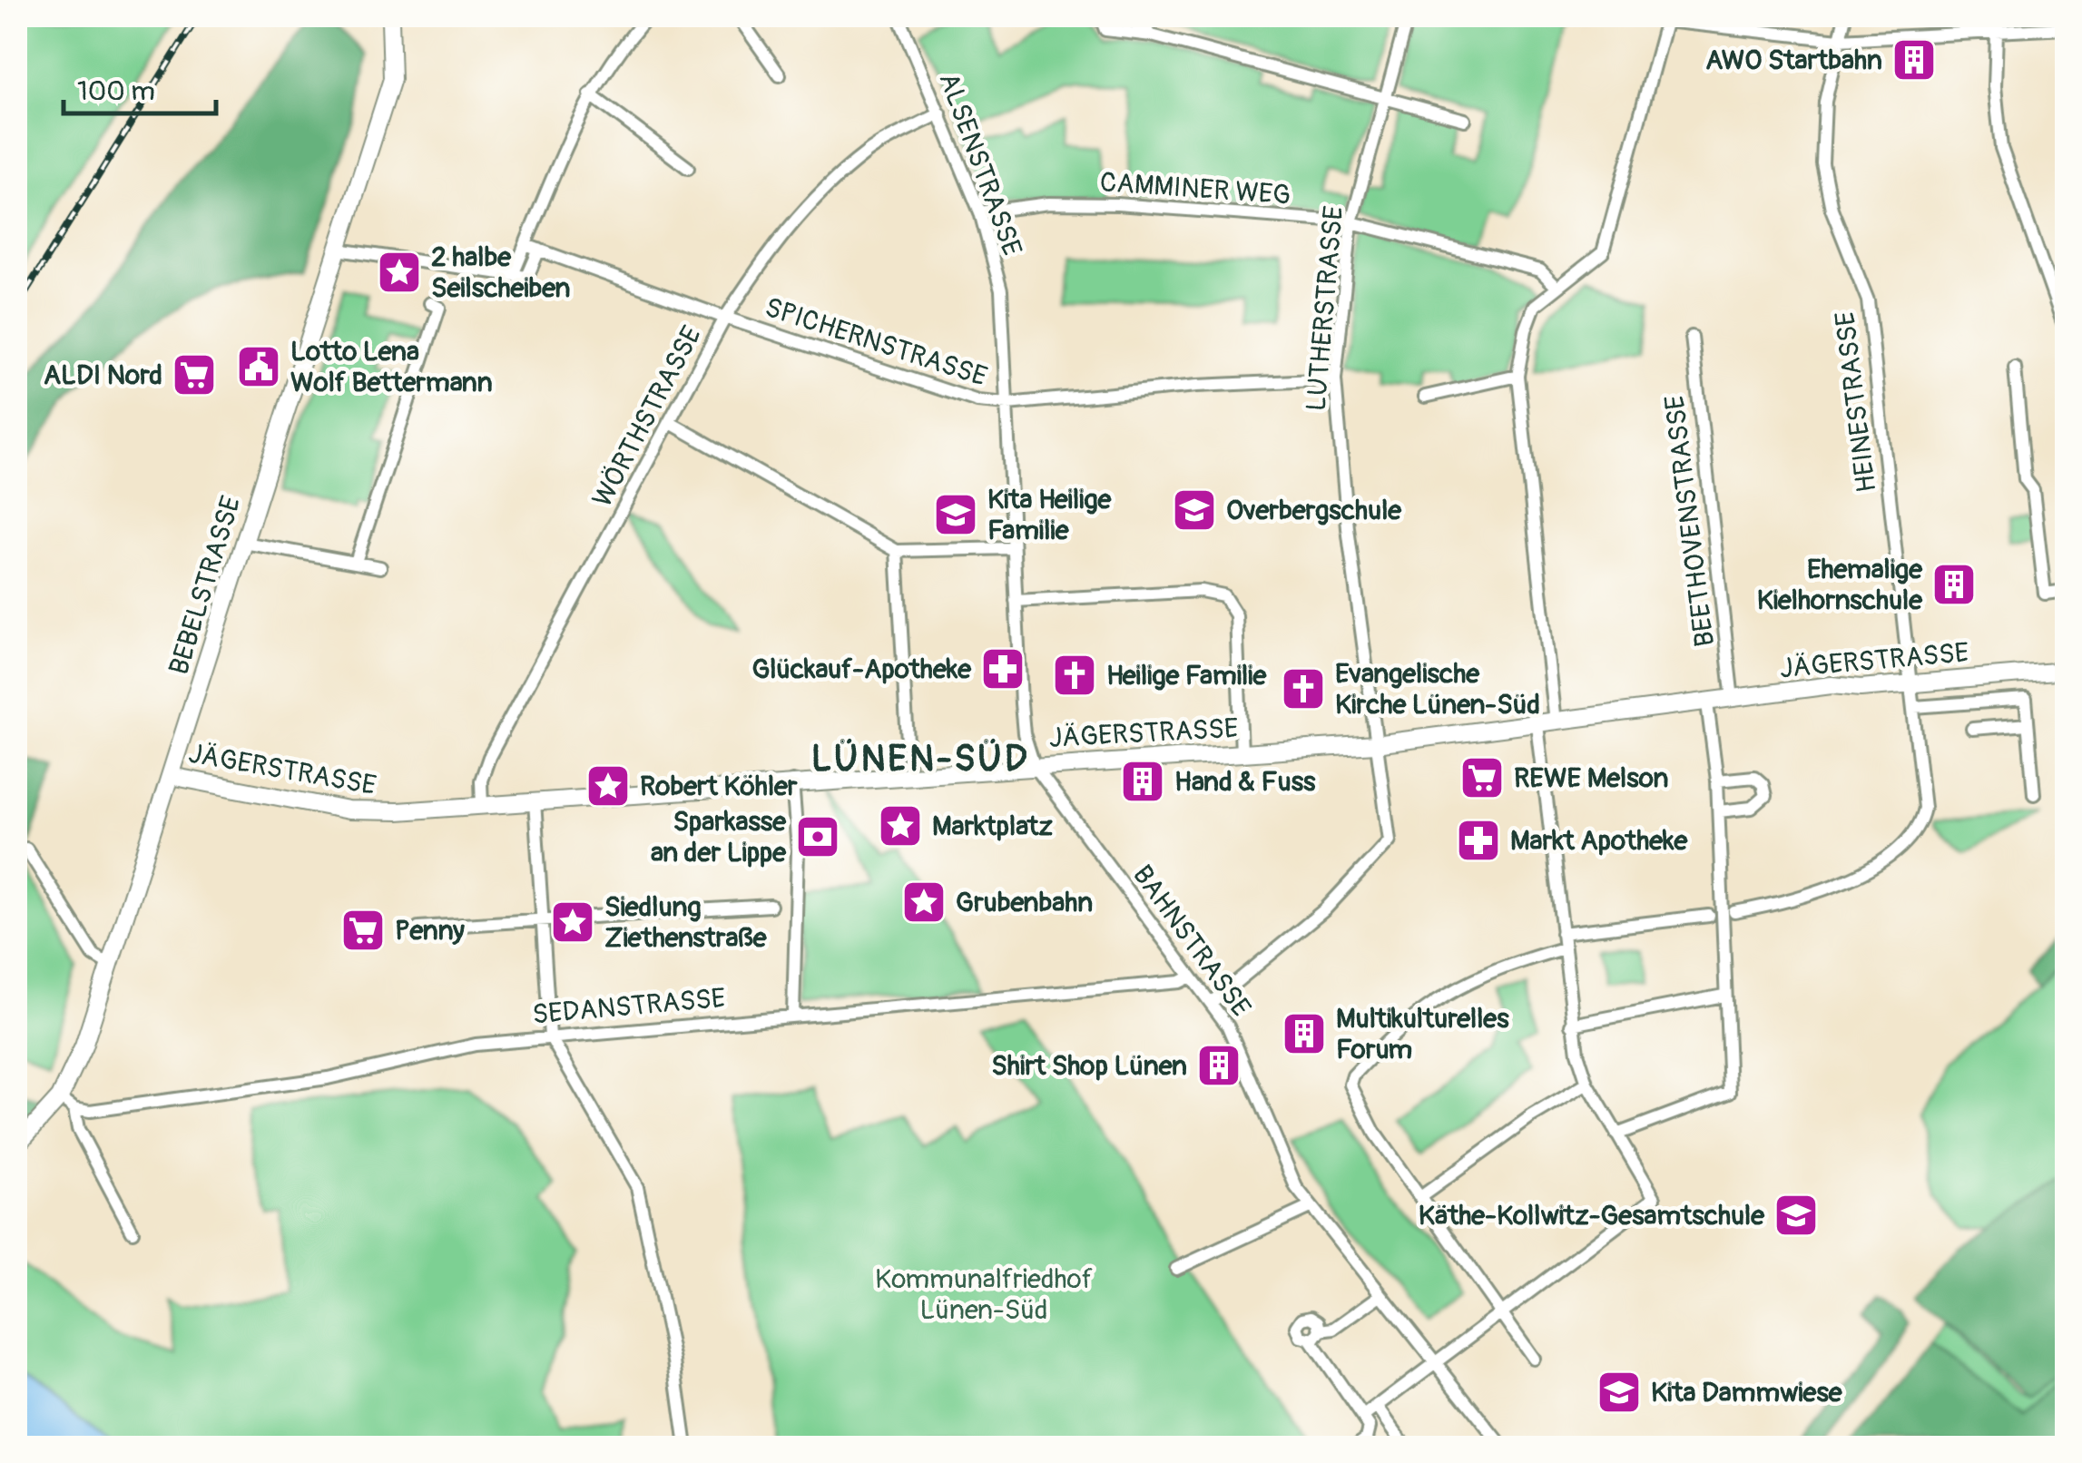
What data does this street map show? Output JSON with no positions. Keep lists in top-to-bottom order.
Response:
{
  "streets": {
    "street": [
      "ALSENSTRASSE",
      "CAMMINER WEG",
      "LUTHERSTRASSE",
      "SPICHERNSTRASSE",
      "HEINESTRASSE",
      "WÖRTHSTRASSE",
      "BEETHOVENSTRASSE",
      "BEBELSTRASSE",
      "JÄGERSTRASSE",
      "BAHNSTRASSE",
      "SEDANSTRASSE"
    ]
  },
  "crossings": [
    ["ALSENSTRASSE", "CAMMINER WEG"],
    ["ALSENSTRASSE", "SPICHERNSTRASSE"],
    ["ALSENSTRASSE", "WÖRTHSTRASSE"],
    ["ALSENSTRASSE", "JÄGERSTRASSE"],
    ["ALSENSTRASSE", "BAHNSTRASSE"],
    ["CAMMINER WEG", "LUTHERSTRASSE"],
    ["LUTHERSTRASSE", "SPICHERNSTRASSE"],
    ["LUTHERSTRASSE", "JÄGERSTRASSE"],
    ["LUTHERSTRASSE", "BAHNSTRASSE"],
    ["SPICHERNSTRASSE", "WÖRTHSTRASSE"],
    ["HEINESTRASSE", "JÄGERSTRASSE"],
    ["WÖRTHSTRASSE", "JÄGERSTRASSE"],
    ["BEETHOVENSTRASSE", "JÄGERSTRASSE"],
    ["BEBELSTRASSE", "JÄGERSTRASSE"],
    ["JÄGERSTRASSE", "BAHNSTRASSE"],
    ["BAHNSTRASSE", "SEDANSTRASSE"]
  ],
  "districts": ["LÜNEN-SÜD"],
  "parks": ["Kommunalfriedhof Lünen-Süd"],
  "places": {
    "building": [
      "AWO Startbahn",
      "Ehemalige Kielhornschule",
      "Hand & Fuss",
      "Multikulturelles Forum",
      "Shirt Shop Lünen"
    ],
    "place": [
      "2 halbe Seilscheiben",
      "Robert Köhler",
      "Marktplatz",
      "Grubenbahn",
      "Siedlung Ziethenstraße"
    ],
    "public building": ["Lotto Lena Wolf Bettermann"],
    "supermarket": ["ALDI Nord", "REWE Melson", "Penny"],
    "school or university": [
      "Overbergschule",
      "Kita Heilige Familie",
      "Käthe-Kollwitz-Gesamtschule",
      "Kita Dammwiese"
    ],
    "pharmacy": ["Glückauf-Apotheke", "Markt Apotheke"],
    "church": ["Heilige Familie", "Evangelische Kirche Lünen-Süd"],
    "bank": ["Sparkasse an der Lippe"]
  },
  "scale_bar": "100 m"
}
